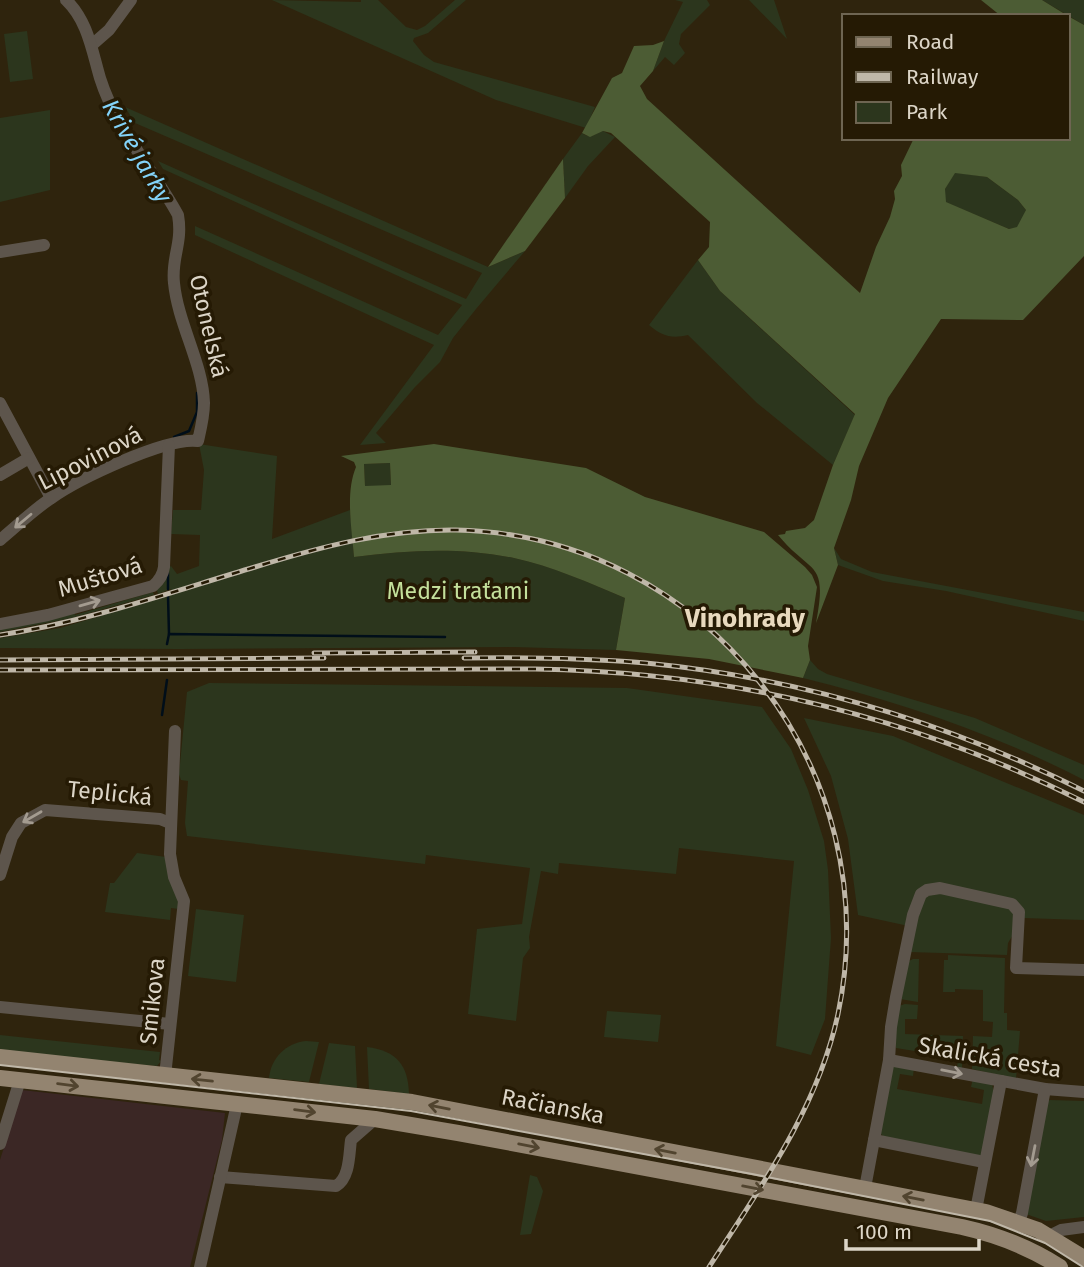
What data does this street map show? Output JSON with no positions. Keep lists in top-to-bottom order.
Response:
{
  "streets": {
    "main road": ["Račianska"],
    "street": [
      "Otonelská",
      "Lipovinová",
      "Muštová",
      "Teplická",
      "Smikova",
      "Skalická cesta"
    ]
  },
  "crossings": [
    ["Otonelská", "Lipovinová"],
    ["Lipovinová", "Muštová"],
    ["Teplická", "Smikova"],
    ["Smikova", "Račianska"],
    ["Skalická cesta", "Račianska"]
  ],
  "one_way": ["Muštová", "Teplická"],
  "districts": ["Vinohrady"],
  "water": ["Krivé jarky"],
  "parks": ["Medzi traťami"],
  "legend": ["Road", "Railway", "Park"],
  "scale_bar": "100 m"
}
